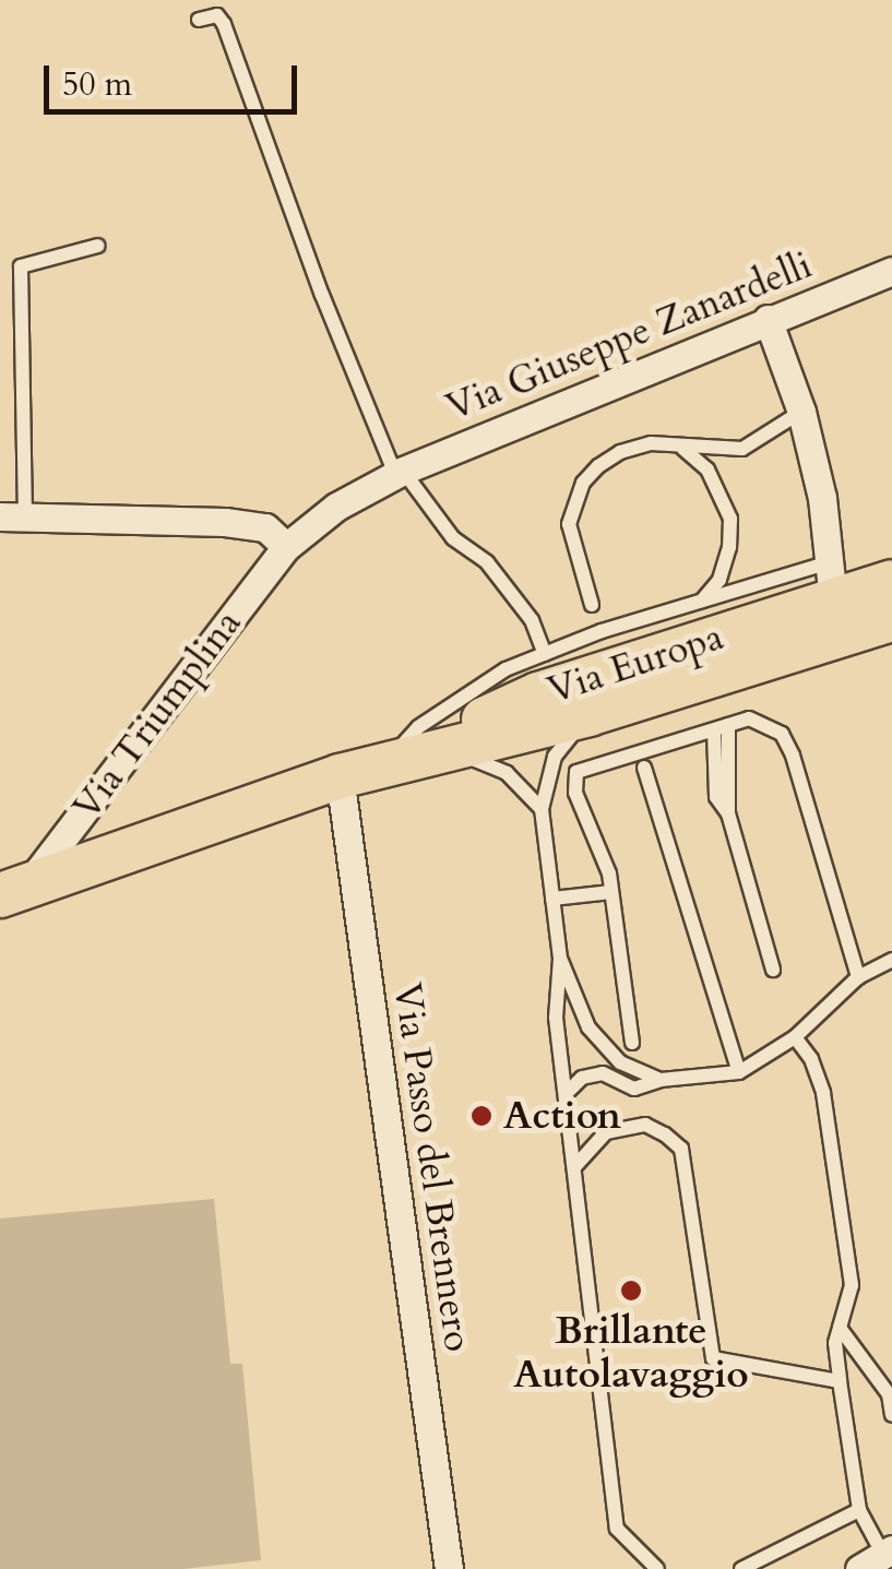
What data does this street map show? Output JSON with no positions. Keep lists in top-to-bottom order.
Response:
{
  "streets": {
    "main road": ["Via Europa", "Via Triumplina"],
    "street": ["Via Giuseppe Zanardelli", "Via Passo del Brennero"]
  },
  "crossings": [
    ["Via Giuseppe Zanardelli", "Via Triumplina"],
    ["Via Europa", "Via Triumplina"],
    ["Via Europa", "Via Passo del Brennero"],
    ["Via Triumplina", "Via Passo del Brennero"]
  ],
  "places": ["Action", "Brillante Autolavaggio"],
  "scale_bar": "50 m"
}
